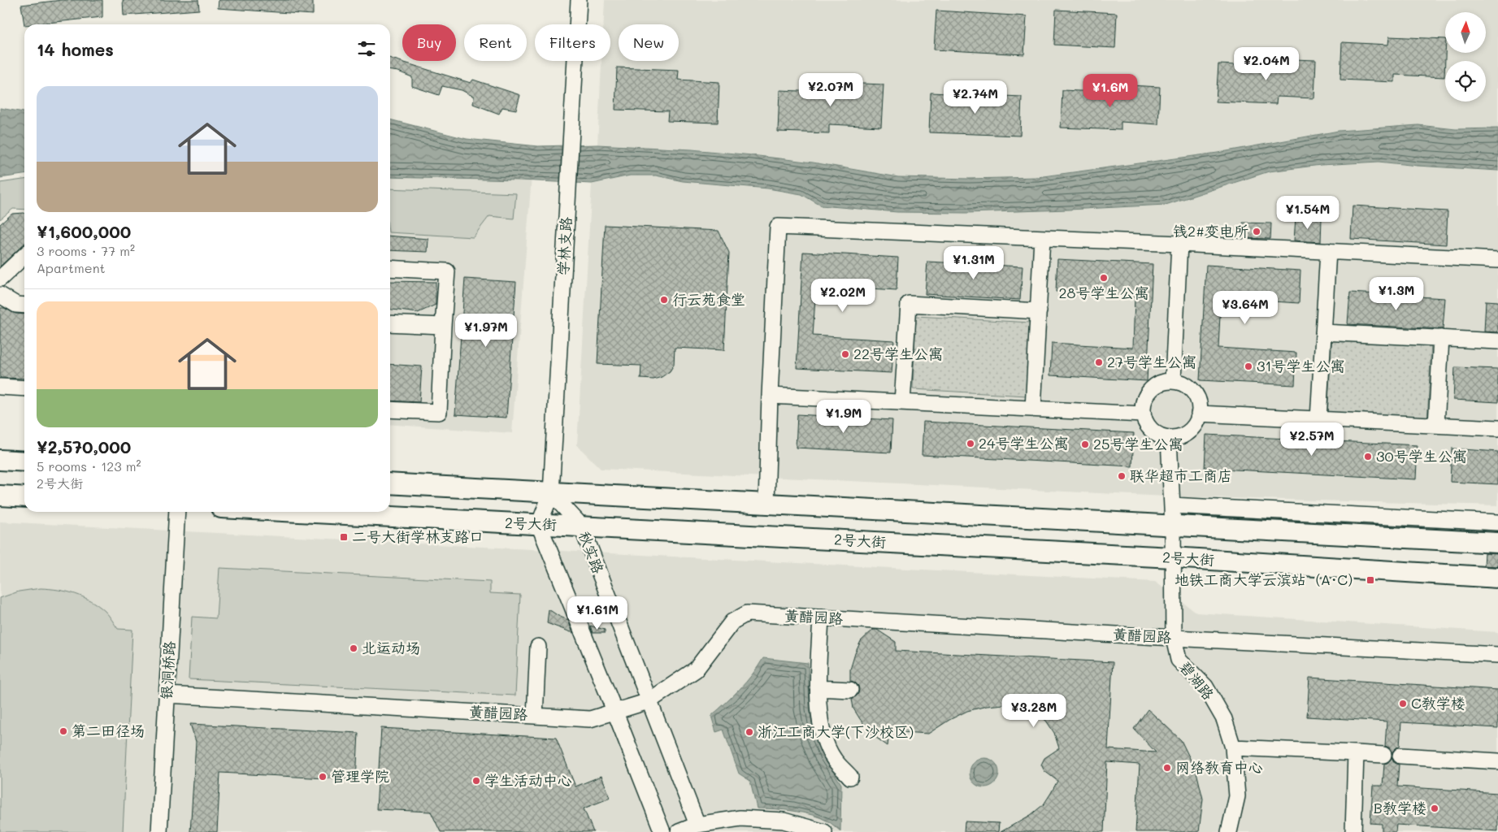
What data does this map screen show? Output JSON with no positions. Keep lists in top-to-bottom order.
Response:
{
  "streets": {
    "main road": ["2号大街"],
    "street": [
      "学林支路",
      "秋实路",
      "黄醋园路",
      "银洞桥路",
      "碧湖路"
    ]
  },
  "crossings": [
    ["学林支路", "秋实路"],
    ["2号大街", "秋实路"],
    ["2号大街", "碧湖路"],
    ["秋实路", "黄醋园路"],
    ["黄醋园路", "银洞桥路"],
    ["黄醋园路", "碧湖路"]
  ],
  "places": {
    "other": [
      "钱2#变电所",
      "28号学生公寓",
      "行云苑食堂",
      "22号学生公寓",
      "27号学生公寓",
      "31号学生公寓",
      "24号学生公寓",
      "25号学生公寓",
      "30号学生公寓",
      "联华超市工商店",
      "北运动场",
      "C教学楼",
      "第二田径场",
      "浙江工商大学(下沙校区)",
      "网络教育中心",
      "管理学院",
      "学生活动中心",
      "B教学楼"
    ],
    "transit": ["二号大街学林支路口", "地铁工商大学云滨站（A·C）"]
  },
  "north": "top",
  "page": {
    "chip": [
      "Buy",
      "Rent",
      "Filters",
      "New"
    ],
    "heading": "14 homes",
    "price": [
      "¥2.04M",
      "¥2.07M",
      "¥1.6M",
      "¥2.74M",
      "¥1.54M",
      "¥1.31M",
      "¥1.3M",
      "¥2.02M",
      "¥3.64M",
      "¥1.97M",
      "¥1.9M",
      "¥2.57M",
      "¥1.61M",
      "¥3.28M"
    ],
    "list": [
      {
        "name": "¥1,600,000",
        "note": "3 rooms · 77 m² · Apartment"
      },
      {
        "name": "¥2,570,000",
        "note": "5 rooms · 123 m² · 2号大街"
      }
    ]
  }
}
